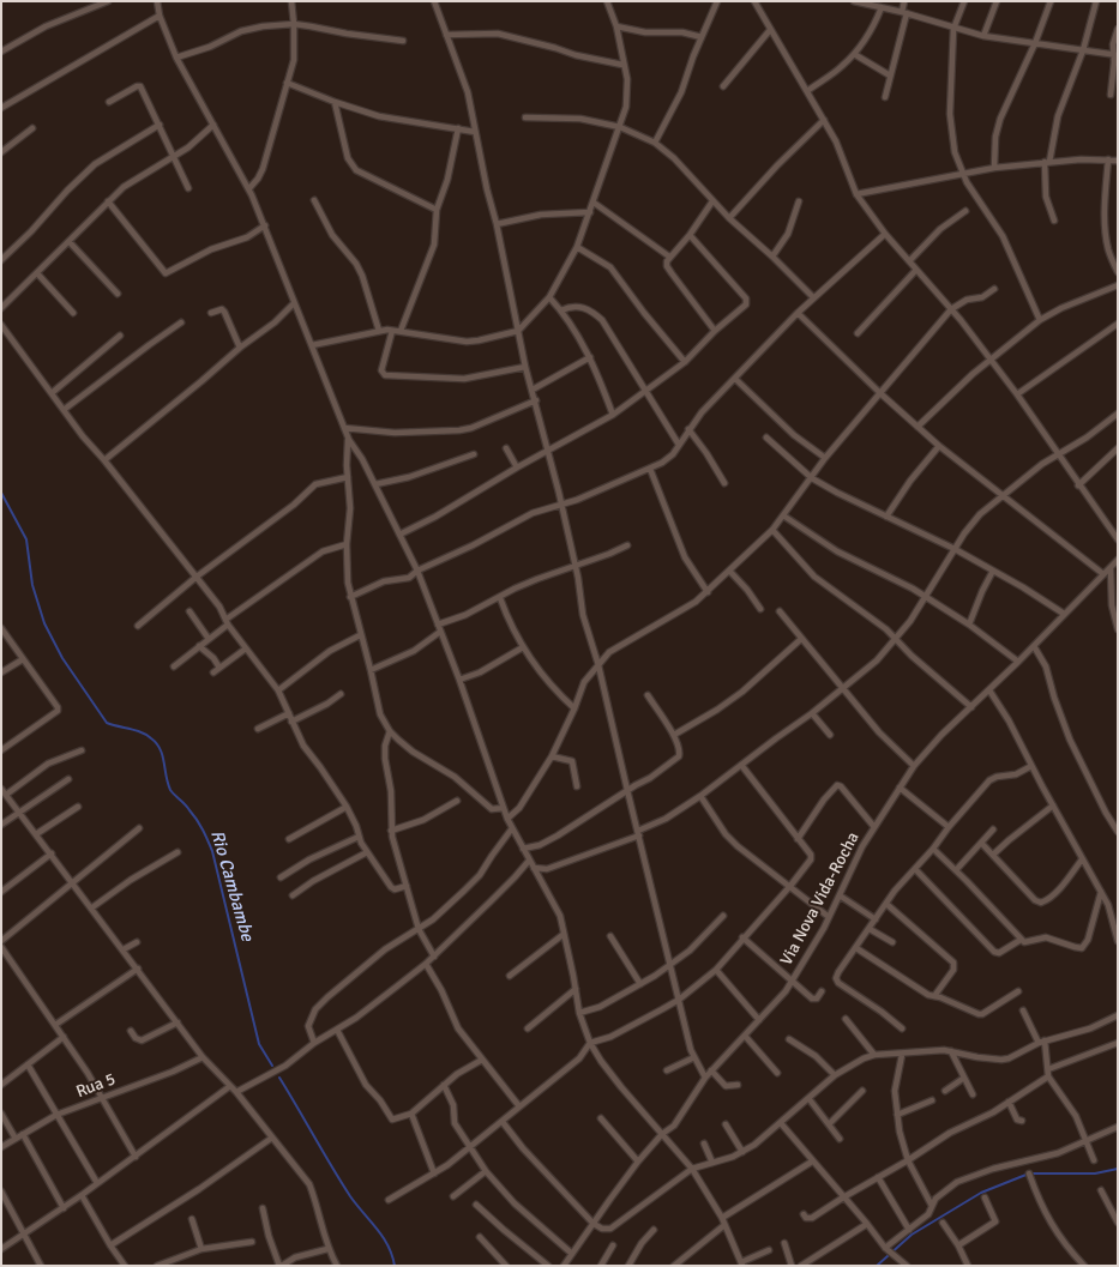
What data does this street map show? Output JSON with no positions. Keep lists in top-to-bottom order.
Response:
{
  "streets": {
    "street": ["Via Nova Vida-Rocha", "Rua 5"]
  },
  "water": ["Rio Cambambe"]
}
